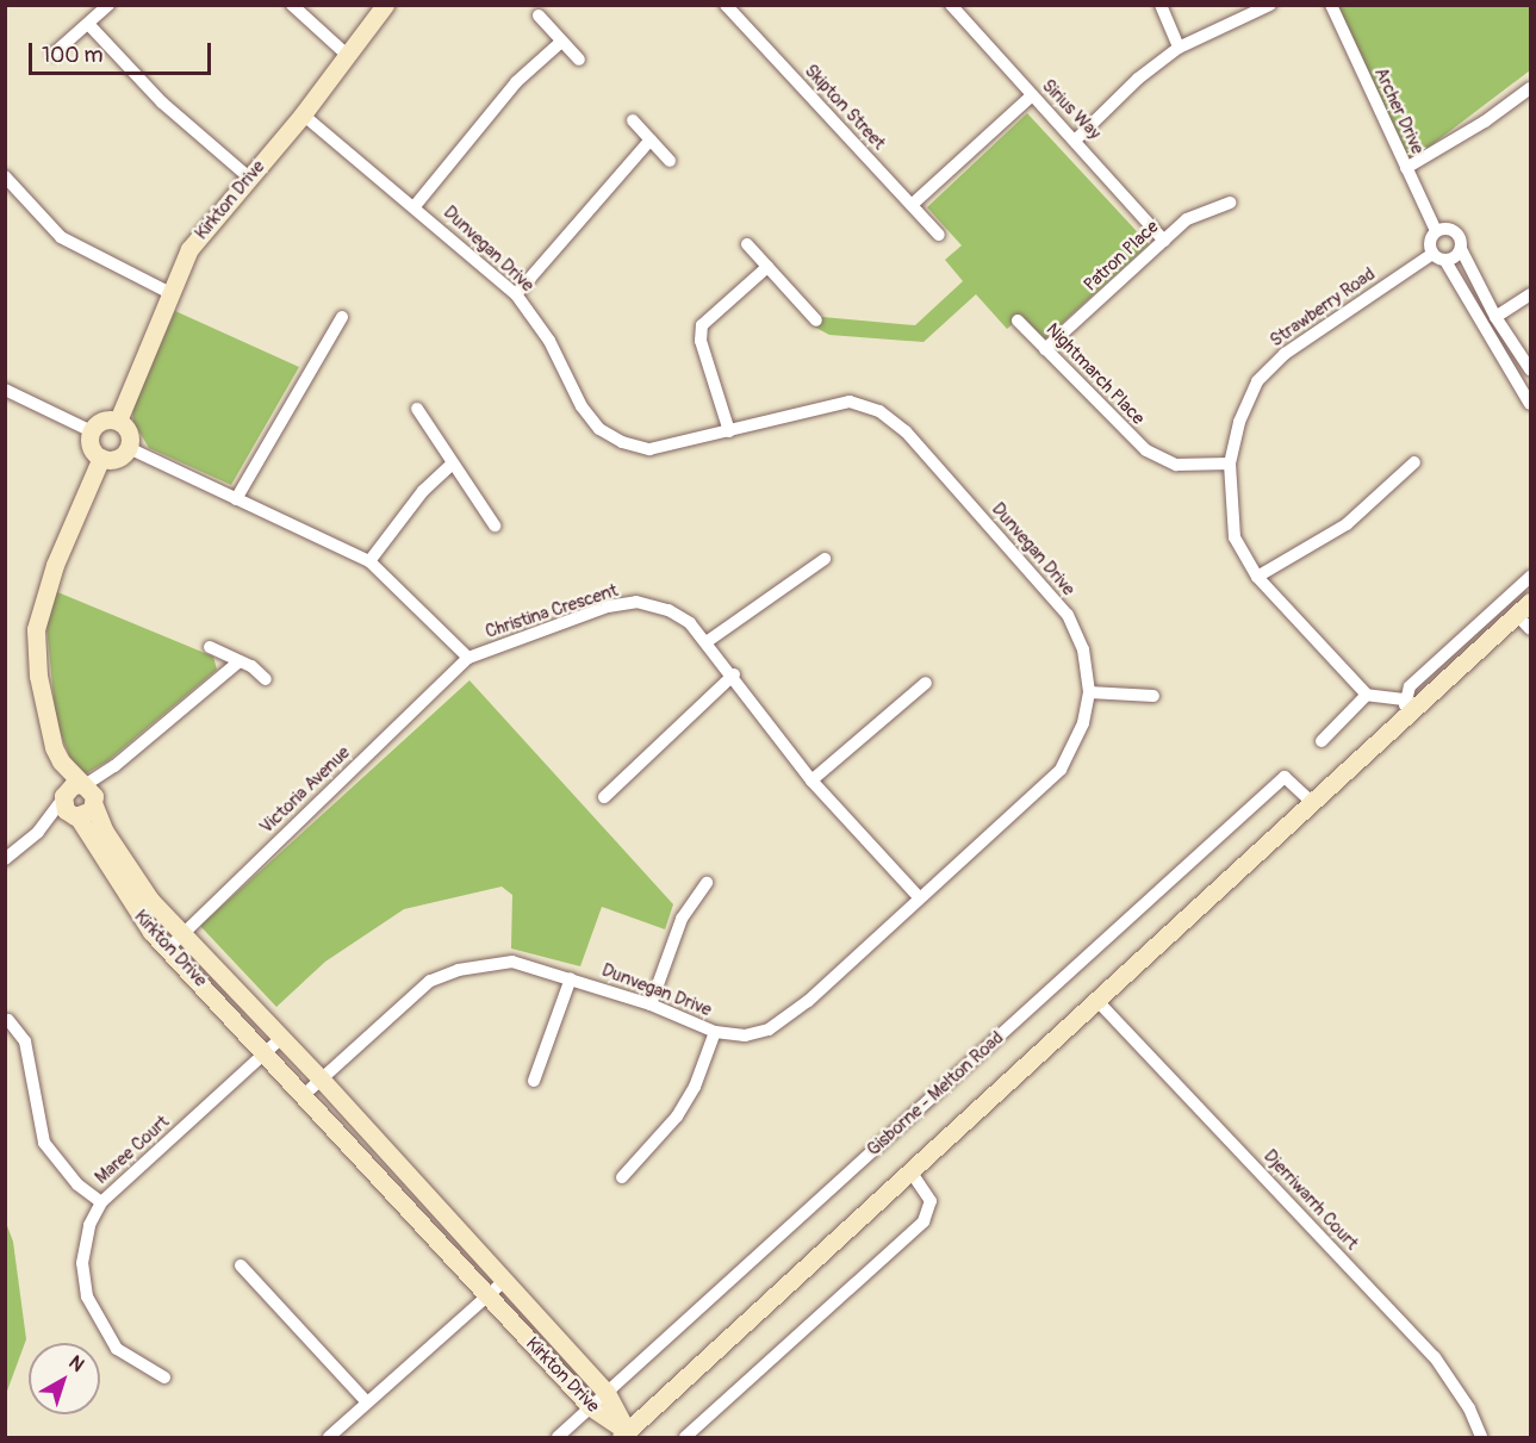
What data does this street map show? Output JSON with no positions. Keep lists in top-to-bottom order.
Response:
{
  "streets": {
    "street": [
      "Skipton Street",
      "Sirius Way",
      "Archer Drive",
      "Kirkton Drive",
      "Dunvegan Drive",
      "Patron Place",
      "Strawberry Road",
      "Nightmarch Place",
      "Christina Crescent",
      "Victoria Avenue",
      "Gisborne - Melton Road",
      "Maree Court",
      "Djerriwarrh Court"
    ]
  },
  "crossings": [
    ["Sirius Way", "Patron Place"],
    ["Archer Drive", "Strawberry Road"],
    ["Kirkton Drive", "Dunvegan Drive"],
    ["Kirkton Drive", "Christina Crescent"],
    ["Kirkton Drive", "Victoria Avenue"],
    ["Kirkton Drive", "Gisborne - Melton Road"],
    ["Kirkton Drive", "Maree Court"],
    ["Dunvegan Drive", "Christina Crescent"],
    ["Patron Place", "Nightmarch Place"],
    ["Strawberry Road", "Nightmarch Place"],
    ["Christina Crescent", "Victoria Avenue"]
  ],
  "scale_bar": "100 m",
  "north": "top right"
}
